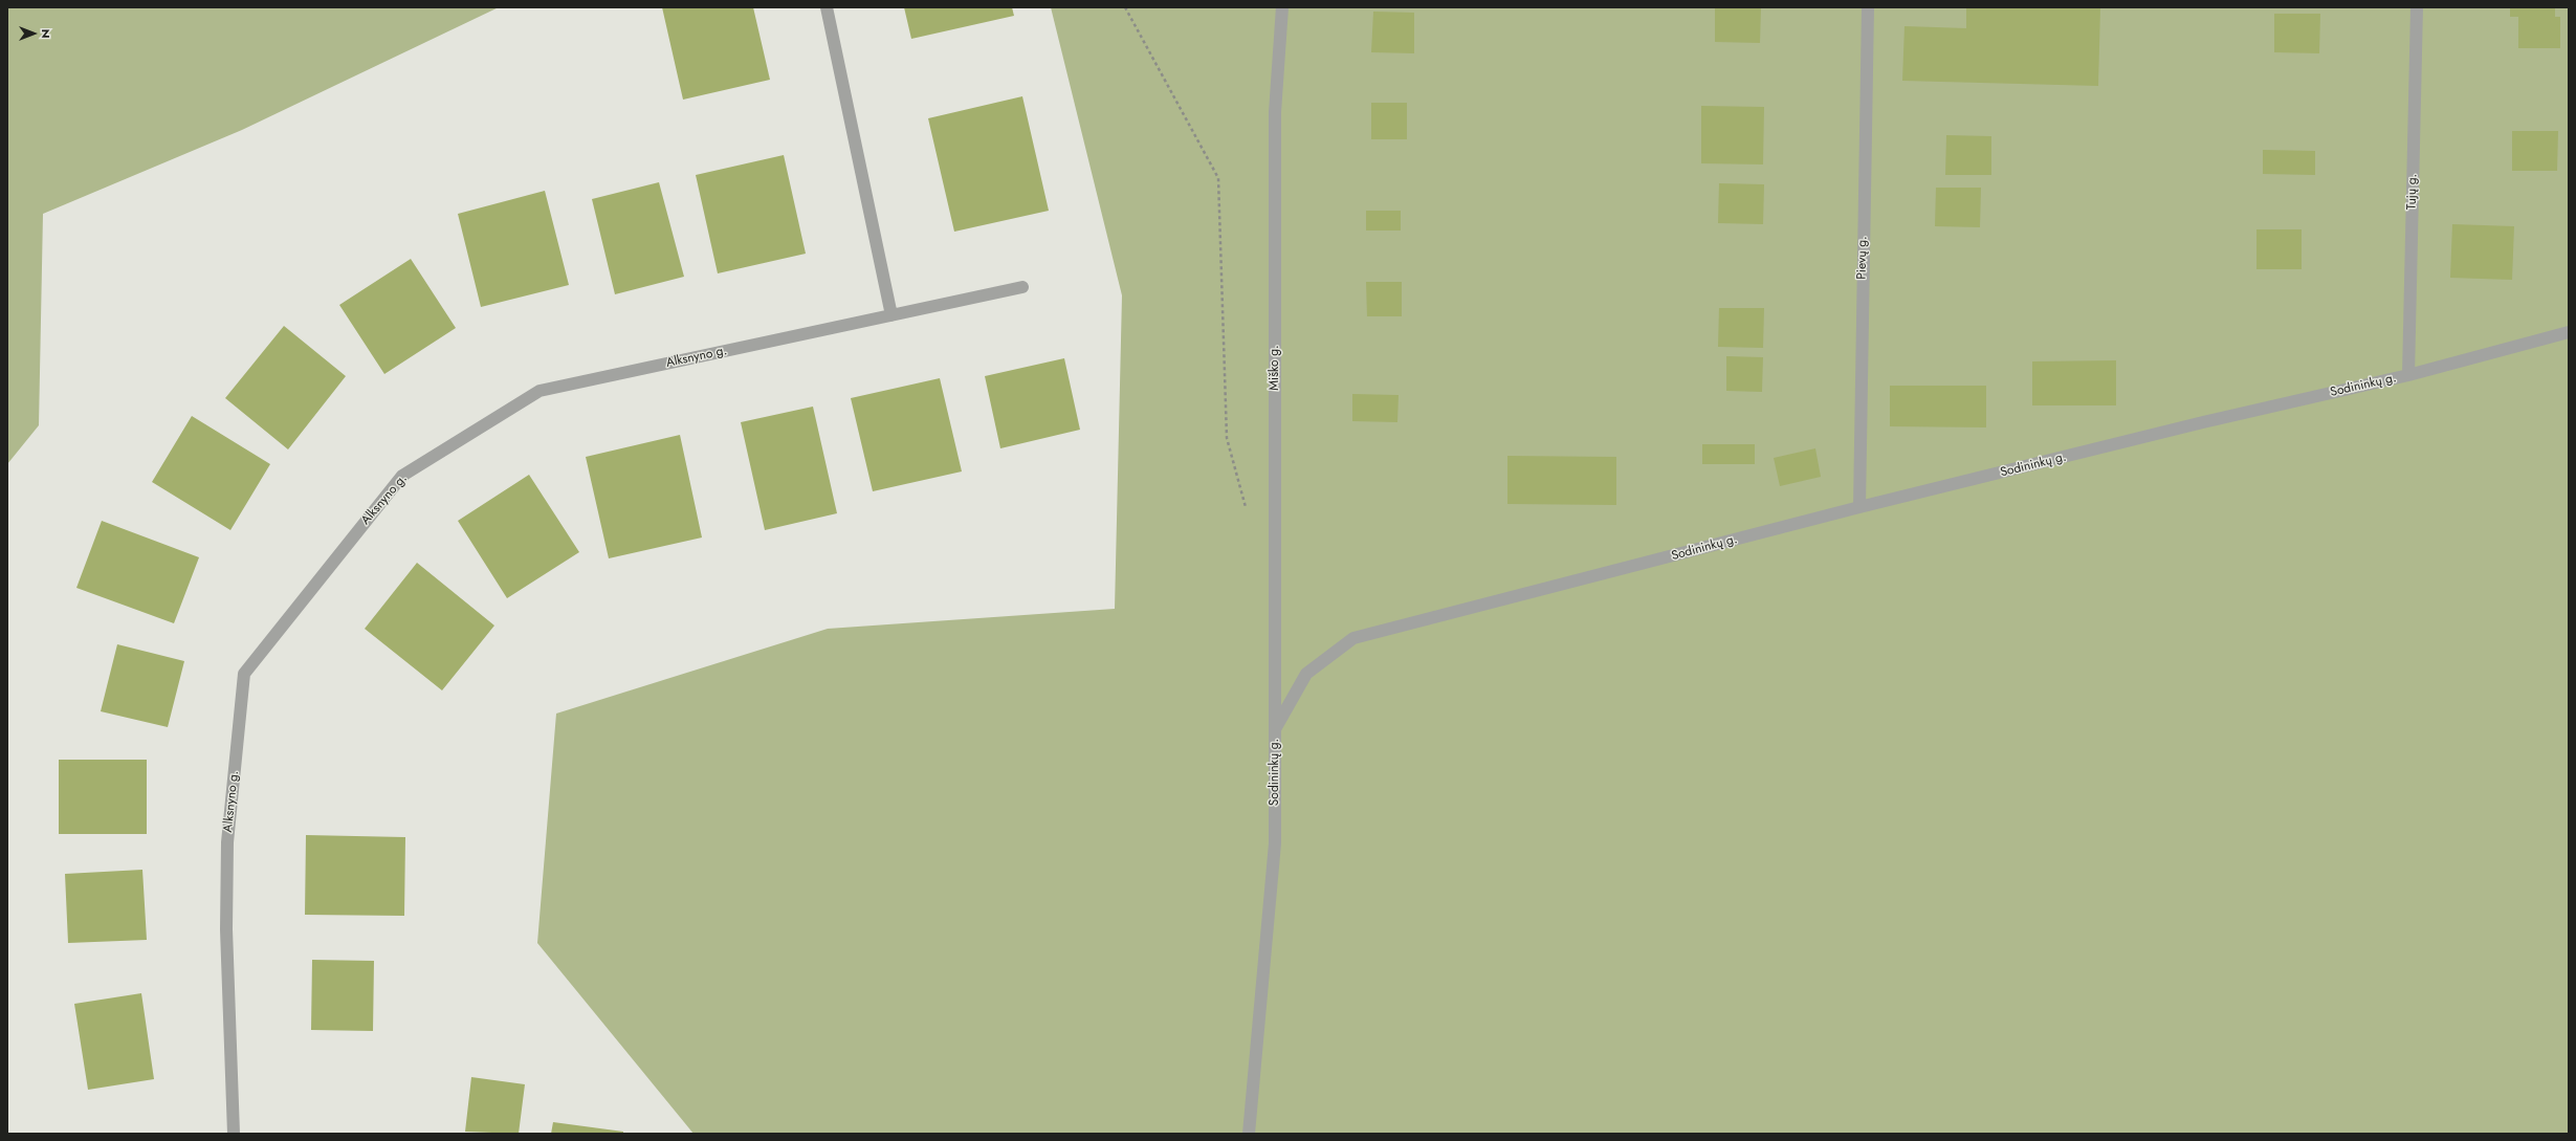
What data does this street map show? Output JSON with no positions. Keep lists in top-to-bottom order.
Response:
{
  "streets": {
    "street": [
      "Tujų g.",
      "Pievų g.",
      "Alksnyno g.",
      "Miško g.",
      "Sodininkų g."
    ]
  },
  "crossings": [
    ["Tujų g.", "Sodininkų g."],
    ["Pievų g.", "Sodininkų g."],
    ["Miško g.", "Sodininkų g."]
  ],
  "north": "right"
}
